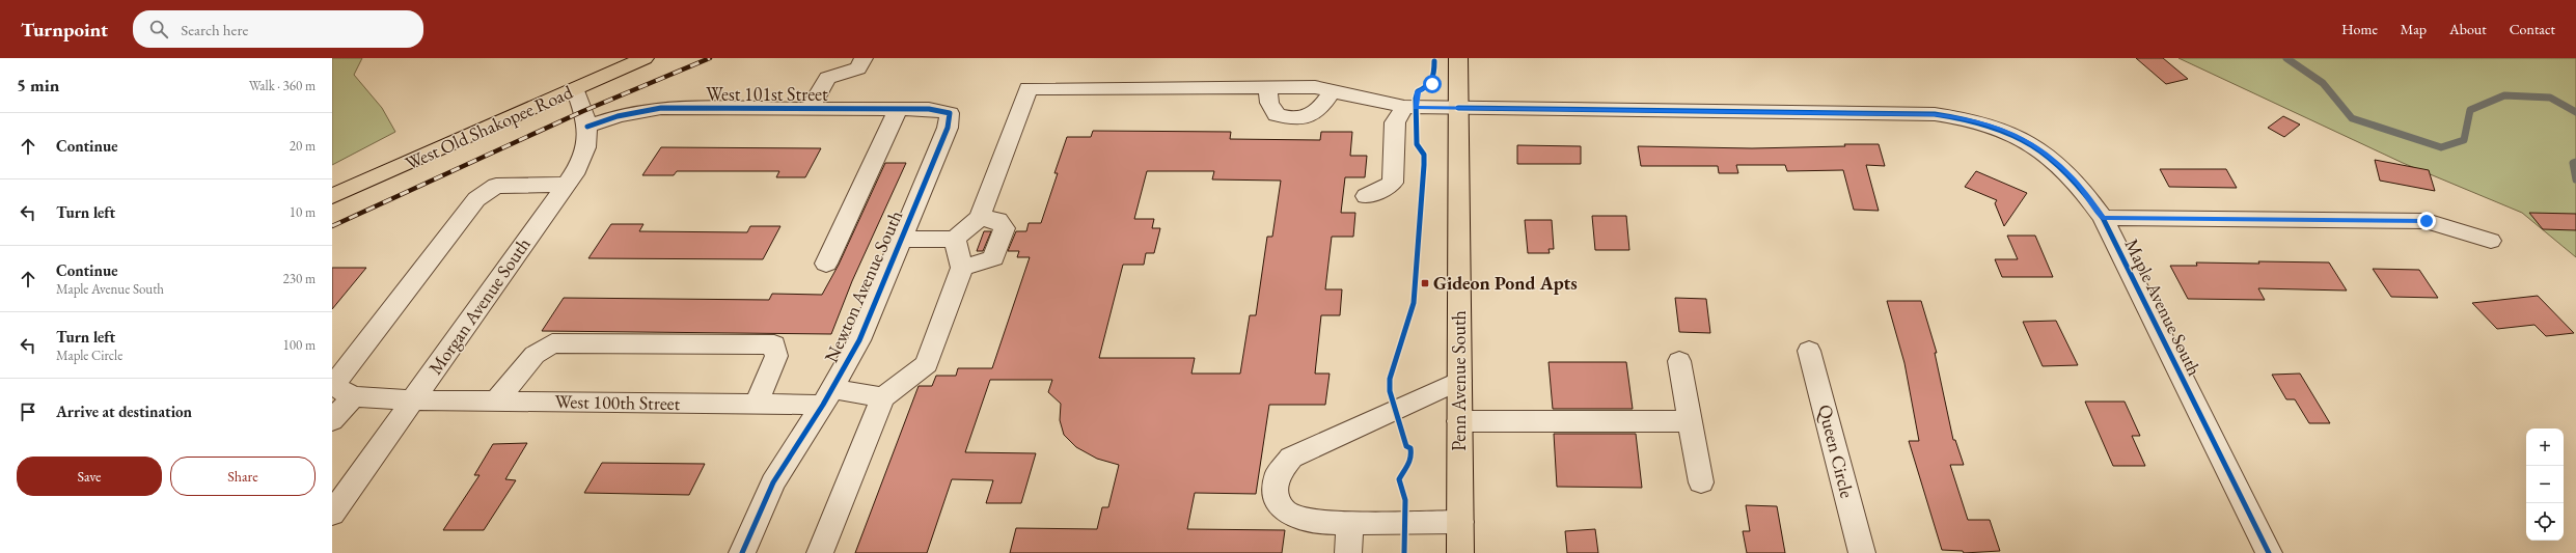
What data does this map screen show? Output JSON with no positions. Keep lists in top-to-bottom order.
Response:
{
  "streets": {
    "main road": ["West Old Shakopee Road", "Penn Avenue South"],
    "street": [
      "West 101st Street",
      "Newton Avenue South",
      "Morgan Avenue South",
      "Maple Avenue South",
      "West 100th Street",
      "Queen Circle"
    ]
  },
  "crossings": [
    ["West 101st Street", "Newton Avenue South"],
    ["West 101st Street", "Morgan Avenue South"],
    ["West Old Shakopee Road", "Morgan Avenue South"],
    ["Newton Avenue South", "West 100th Street"],
    ["Morgan Avenue South", "West 100th Street"],
    ["Maple Avenue South", "Penn Avenue South"]
  ],
  "places": {
    "transit": ["Gideon Pond Apts"]
  },
  "page": {
    "header": "Turnpoint",
    "search": "Search here",
    "nav": [
      "Home",
      "Map",
      "About",
      "Contact"
    ],
    "heading": ["5 min", "Walk · 360 m"],
    "list": [
      ["Continue", "20 m"],
      ["Turn left", "10 m"],
      ["Continue", "Maple Avenue South", "230 m"],
      ["Turn left", "Maple Circle", "100 m"],
      "Arrive at destination"
    ],
    "map_buttons": ["+", "−"],
    "buttons": ["Save", "Share"]
  }
}
